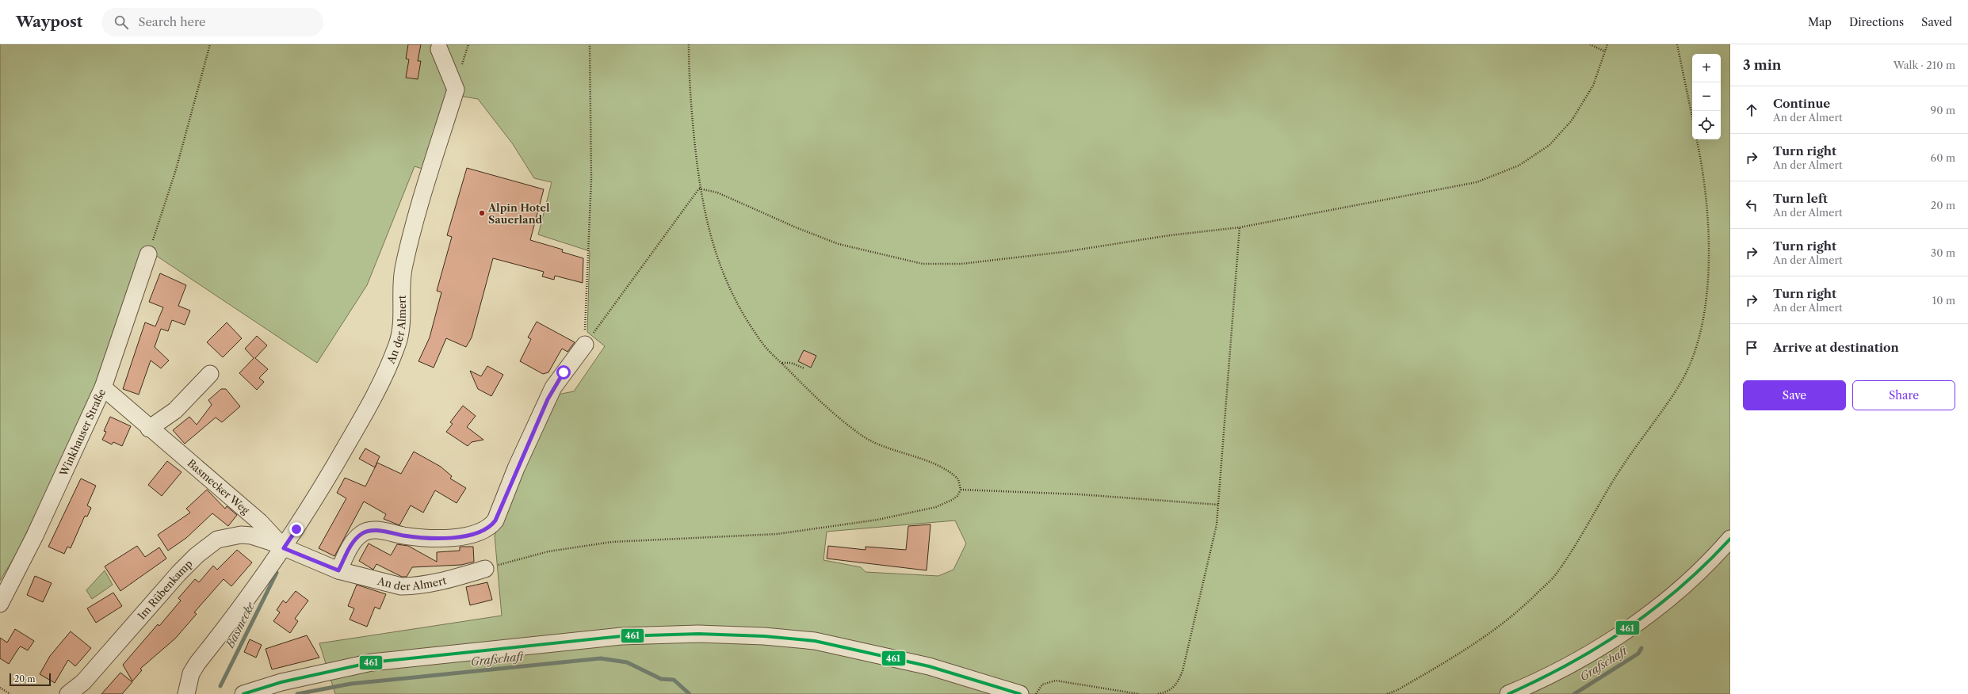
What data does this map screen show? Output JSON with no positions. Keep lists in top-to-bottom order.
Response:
{
  "streets": {
    "street": [
      "An der Almert",
      "Winkhauser Straße",
      "Basmecker Weg",
      "Im Rübenkamp"
    ]
  },
  "crossings": [
    ["An der Almert", "Basmecker Weg"],
    ["An der Almert", "Im Rübenkamp"],
    ["Winkhauser Straße", "Basmecker Weg"],
    ["Basmecker Weg", "Im Rübenkamp"]
  ],
  "water": ["Basmecke", "Grafschaft"],
  "places": ["Alpin Hotel Sauerland"],
  "lines": ["transit line 461"],
  "scale_bar": "20 m",
  "page": {
    "header": "Waypost",
    "search": "Search here",
    "nav": ["Map", "Directions", "Saved"],
    "heading": ["3 min", "Walk · 210 m"],
    "map_buttons": ["+", "−"],
    "list": [
      ["Continue", "An der Almert", "90 m"],
      ["Turn right", "An der Almert", "60 m"],
      ["Turn left", "An der Almert", "20 m"],
      ["Turn right", "An der Almert", "30 m"],
      ["Turn right", "An der Almert", "10 m"],
      "Arrive at destination"
    ],
    "buttons": ["Save", "Share"],
    "scale": "20 m"
  }
}
